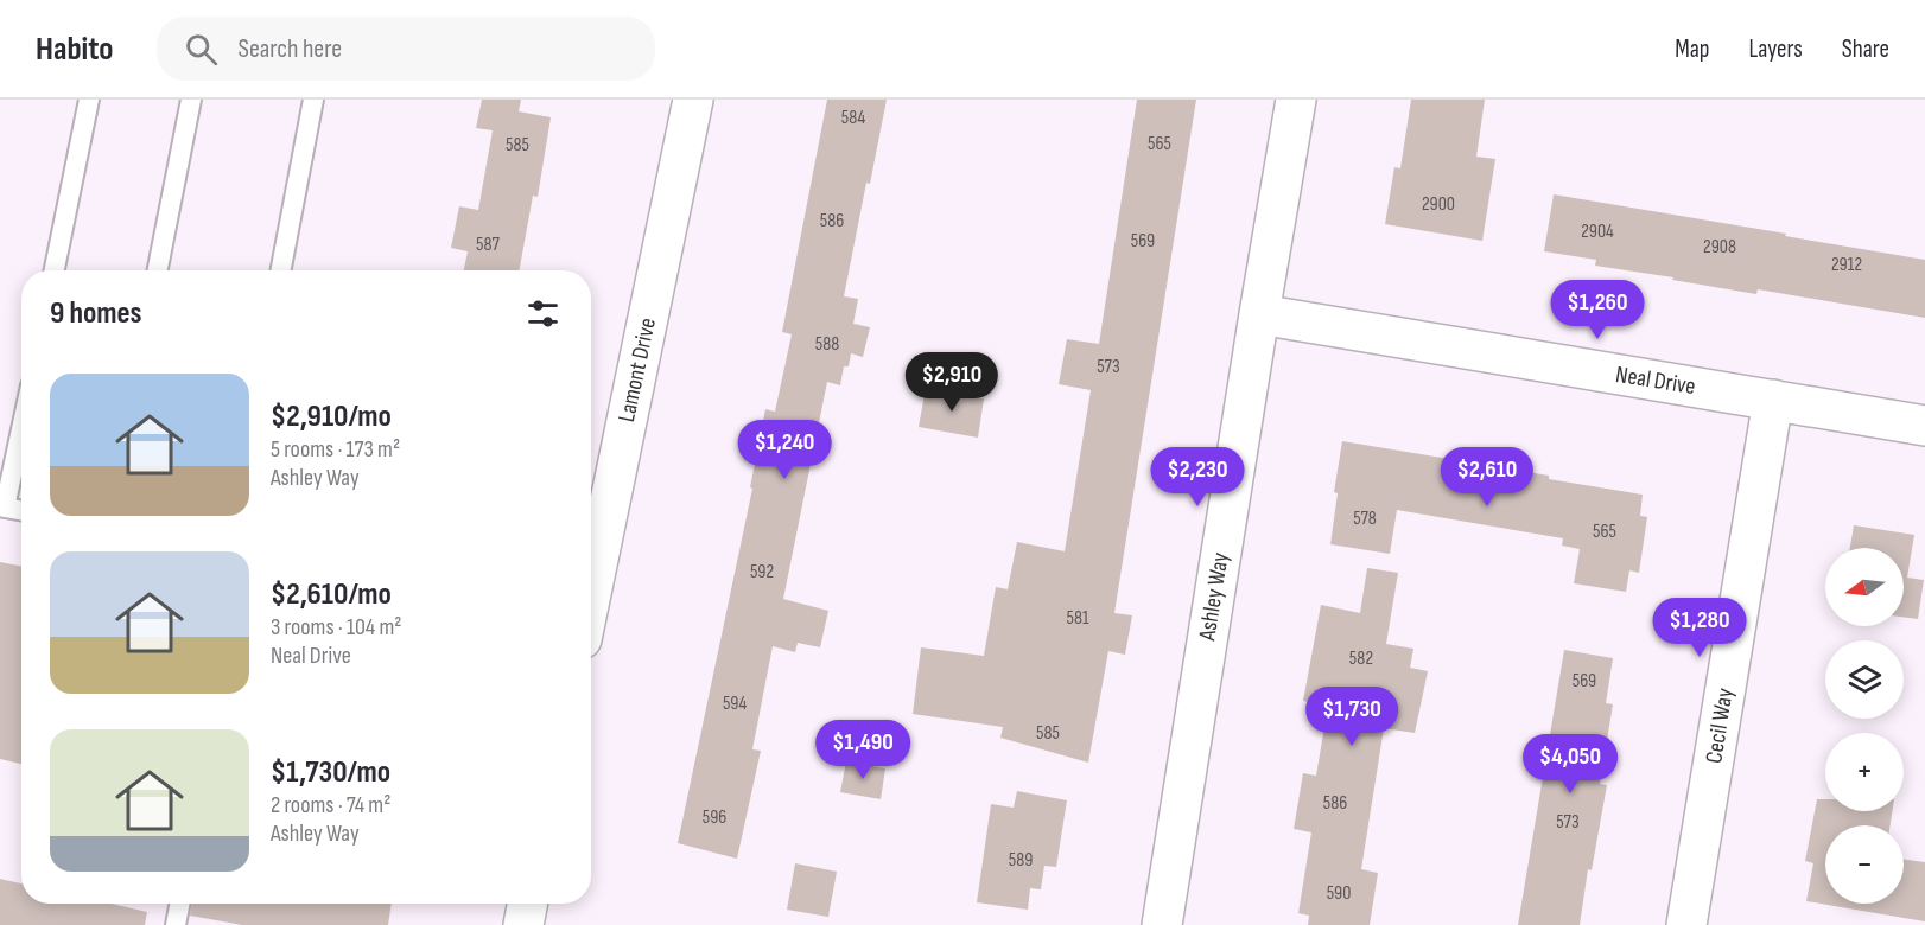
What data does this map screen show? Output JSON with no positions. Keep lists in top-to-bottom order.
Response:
{
  "streets": {
    "street": [
      "Lamont Drive",
      "Neal Drive",
      "Ashley Way",
      "Cecil Way"
    ]
  },
  "crossings": [
    ["Neal Drive", "Ashley Way"],
    ["Neal Drive", "Cecil Way"]
  ],
  "house_numbers": [
    "584",
    "565",
    "585",
    "2900",
    "586",
    "2904",
    "569",
    "587",
    "2908",
    "2912",
    "588",
    "573",
    "578",
    "565",
    "592",
    "581",
    "582",
    "569",
    "594",
    "585",
    "586",
    "596",
    "573",
    "589",
    "590"
  ],
  "north": "left",
  "page": {
    "header": "Habito",
    "search": "Search here",
    "nav": ["Map", "Layers", "Share"],
    "heading": "9 homes",
    "price": [
      "$1,260",
      "$2,910",
      "$1,240",
      "$2,230",
      "$2,610",
      "$1,280",
      "$1,730",
      "$1,490",
      "$4,050"
    ],
    "list": [
      {
        "name": "$2,910/mo",
        "note": "5 rooms · 173 m² · Ashley Way"
      },
      {
        "name": "$2,610/mo",
        "note": "3 rooms · 104 m² · Neal Drive"
      },
      {
        "name": "$1,730/mo",
        "note": "2 rooms · 74 m² · Ashley Way"
      }
    ],
    "map_buttons": ["+", "−"]
  }
}
